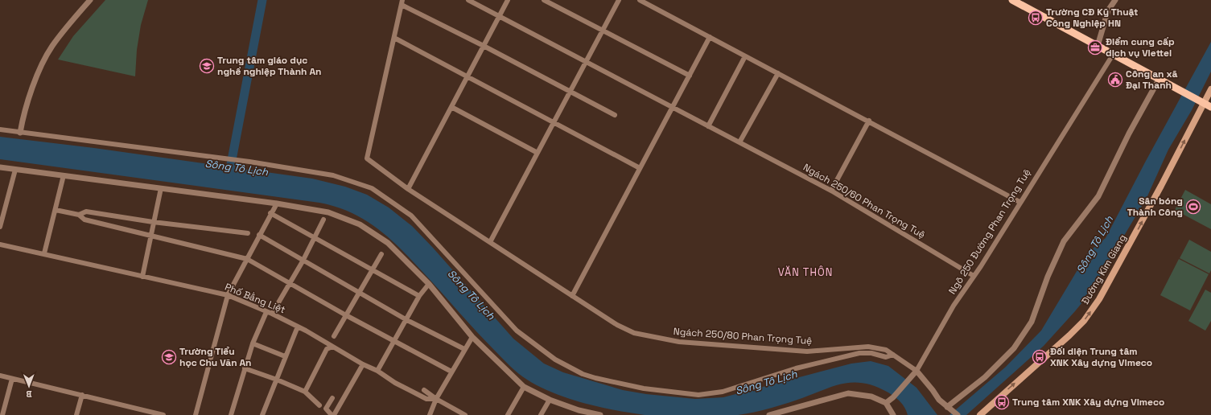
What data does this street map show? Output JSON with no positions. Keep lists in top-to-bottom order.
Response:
{
  "streets": {
    "main road": ["Đường Kim Giang"],
    "street": [
      "Ngách 250/60 Phan Trọng Tuệ",
      "Ngõ 250 Đường Phan Trọng Tuệ",
      "Phố Bằng Liệt",
      "Ngách 250/80 Phan Trọng Tuệ"
    ]
  },
  "crossings": [
    ["Ngách 250/60 Phan Trọng Tuệ", "Ngõ 250 Đường Phan Trọng Tuệ"],
    ["Ngõ 250 Đường Phan Trọng Tuệ", "Ngách 250/80 Phan Trọng Tuệ"]
  ],
  "one_way": ["Đường Kim Giang"],
  "districts": ["VĂN THÔN"],
  "water": ["Sông Tô Lịch"],
  "places": {
    "bus stop": ["Trường CĐ Kỹ Thuật Công Nghiệp HN", "Đối diện Trung tâm XNK Xây dựng Vimeco", "Trung tâm XNK Xây dựng Vimeco"],
    "office": ["Điểm cung cấp dịch vụ Viettel"],
    "school or university": ["Trung tâm giáo dục nghề nghiệp Thành An", "Trường Tiểu học Chu Văn An"],
    "public building": ["Công an xã Đại Thanh"],
    "sports": ["Sân bóng Thành Công"]
  },
  "north": "bottom"
}
